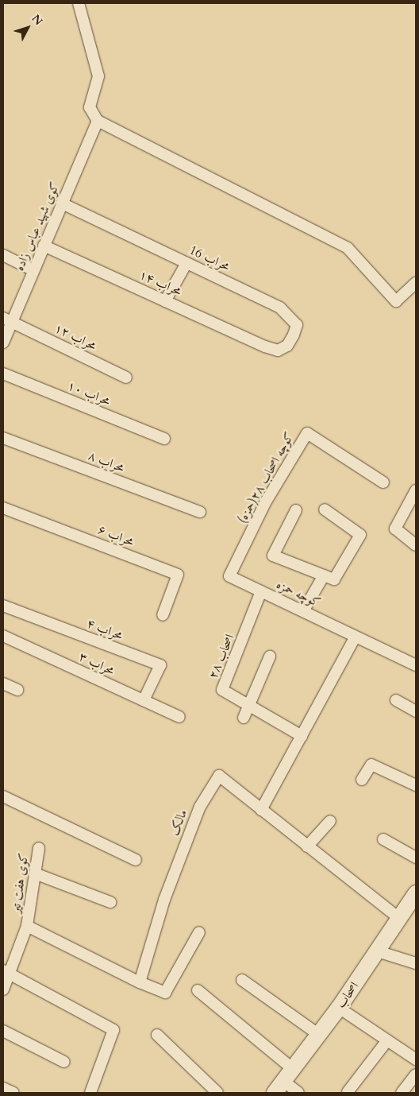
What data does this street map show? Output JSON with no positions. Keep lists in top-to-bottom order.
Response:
{
  "streets": {
    "main road": ["اصحاب"],
    "street": [
      "کوی شهید عباس زاده",
      "محراب 16",
      "محراب ۱۴",
      "محراب ۱۲",
      "محراب ۱۰",
      "محراب ۸",
      "کوچه اصحاب ۲۸(حمزه)",
      "محراب ۶",
      "کوچه حمزه",
      "محراب ۴",
      "اصحاب ۲۸",
      "محراب ۳",
      "مالک",
      "کوی هفت تیر"
    ]
  },
  "crossings": [
    ["کوی شهید عباس زاده", "محراب 16"],
    ["کوی شهید عباس زاده", "محراب ۱۴"],
    ["کوی شهید عباس زاده", "محراب ۱۲"],
    ["محراب 16", "محراب ۱۴"],
    ["کوچه اصحاب ۲۸(حمزه)", "کوچه حمزه"],
    ["کوچه حمزه", "اصحاب ۲۸"],
    ["محراب ۴", "محراب ۳"],
    ["مالک", "اصحاب"]
  ],
  "north": "top right"
}
